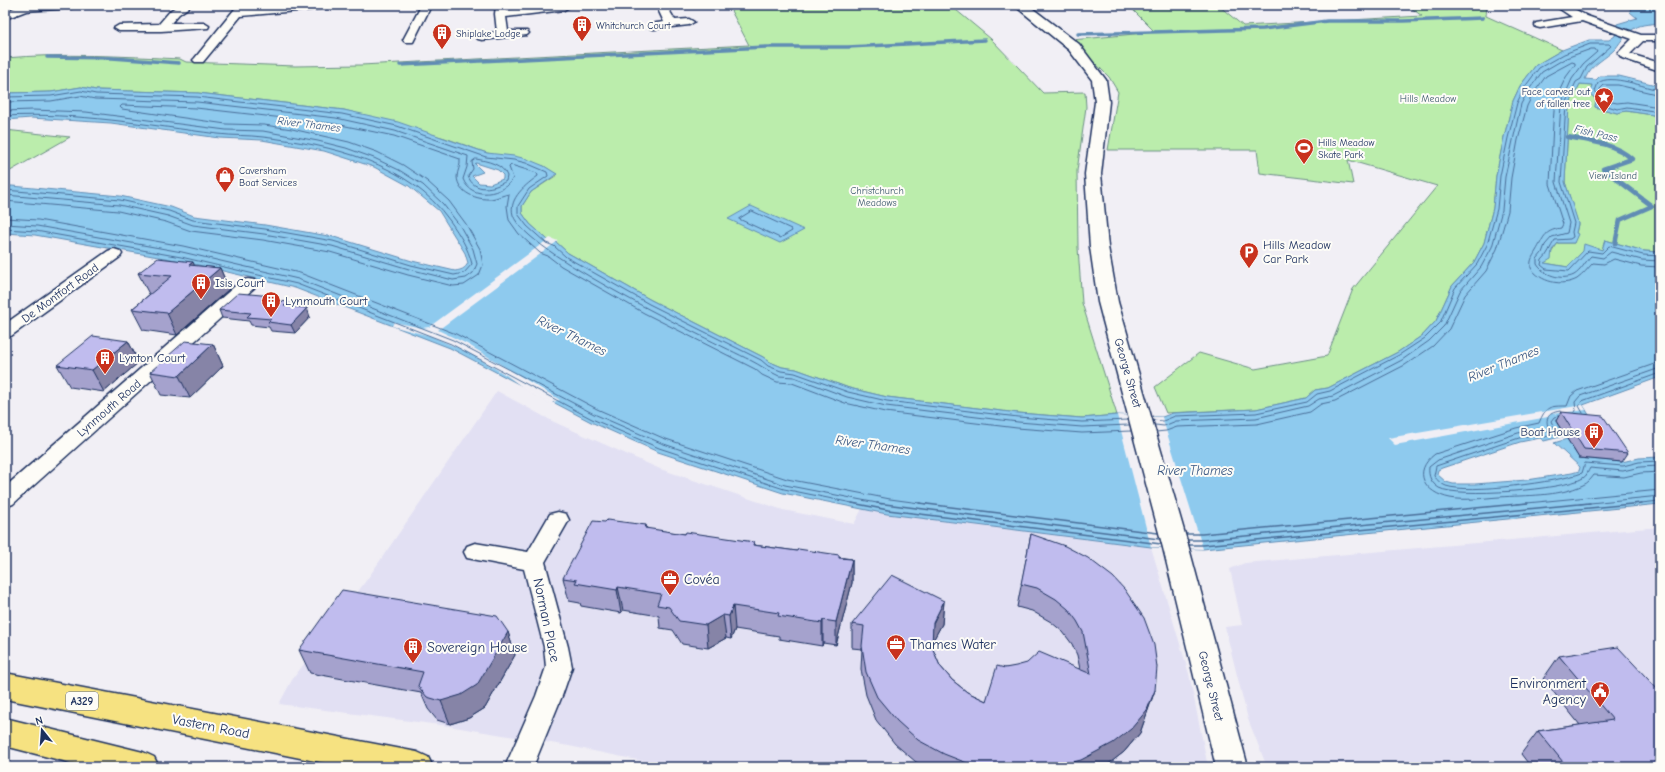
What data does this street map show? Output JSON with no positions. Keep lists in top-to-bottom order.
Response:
{
  "streets": {
    "main road": ["George Street", "A329", "Vastern Road"],
    "street": ["De Montfort Road", "Lynmouth Road", "Norman Place"]
  },
  "water": ["River Thames", "Fish Pass"],
  "parks": ["Hills Meadow", "View Island", "Christchurch Meadows"],
  "places": {
    "building": [
      "Whitchurch Court",
      "Shiplake Lodge",
      "Isis Court",
      "Lynmouth Court",
      "Lynton Court",
      "Boat House",
      "Sovereign House"
    ],
    "place": ["Face carved out of fallen tree"],
    "sports": ["Hills Meadow Skate Park"],
    "shop": ["Caversham Boat Services"],
    "parking": ["Hills Meadow Car Park"],
    "office": ["Covéa", "Thames Water"],
    "public building": ["Environment Agency"]
  },
  "north": "top"
}
